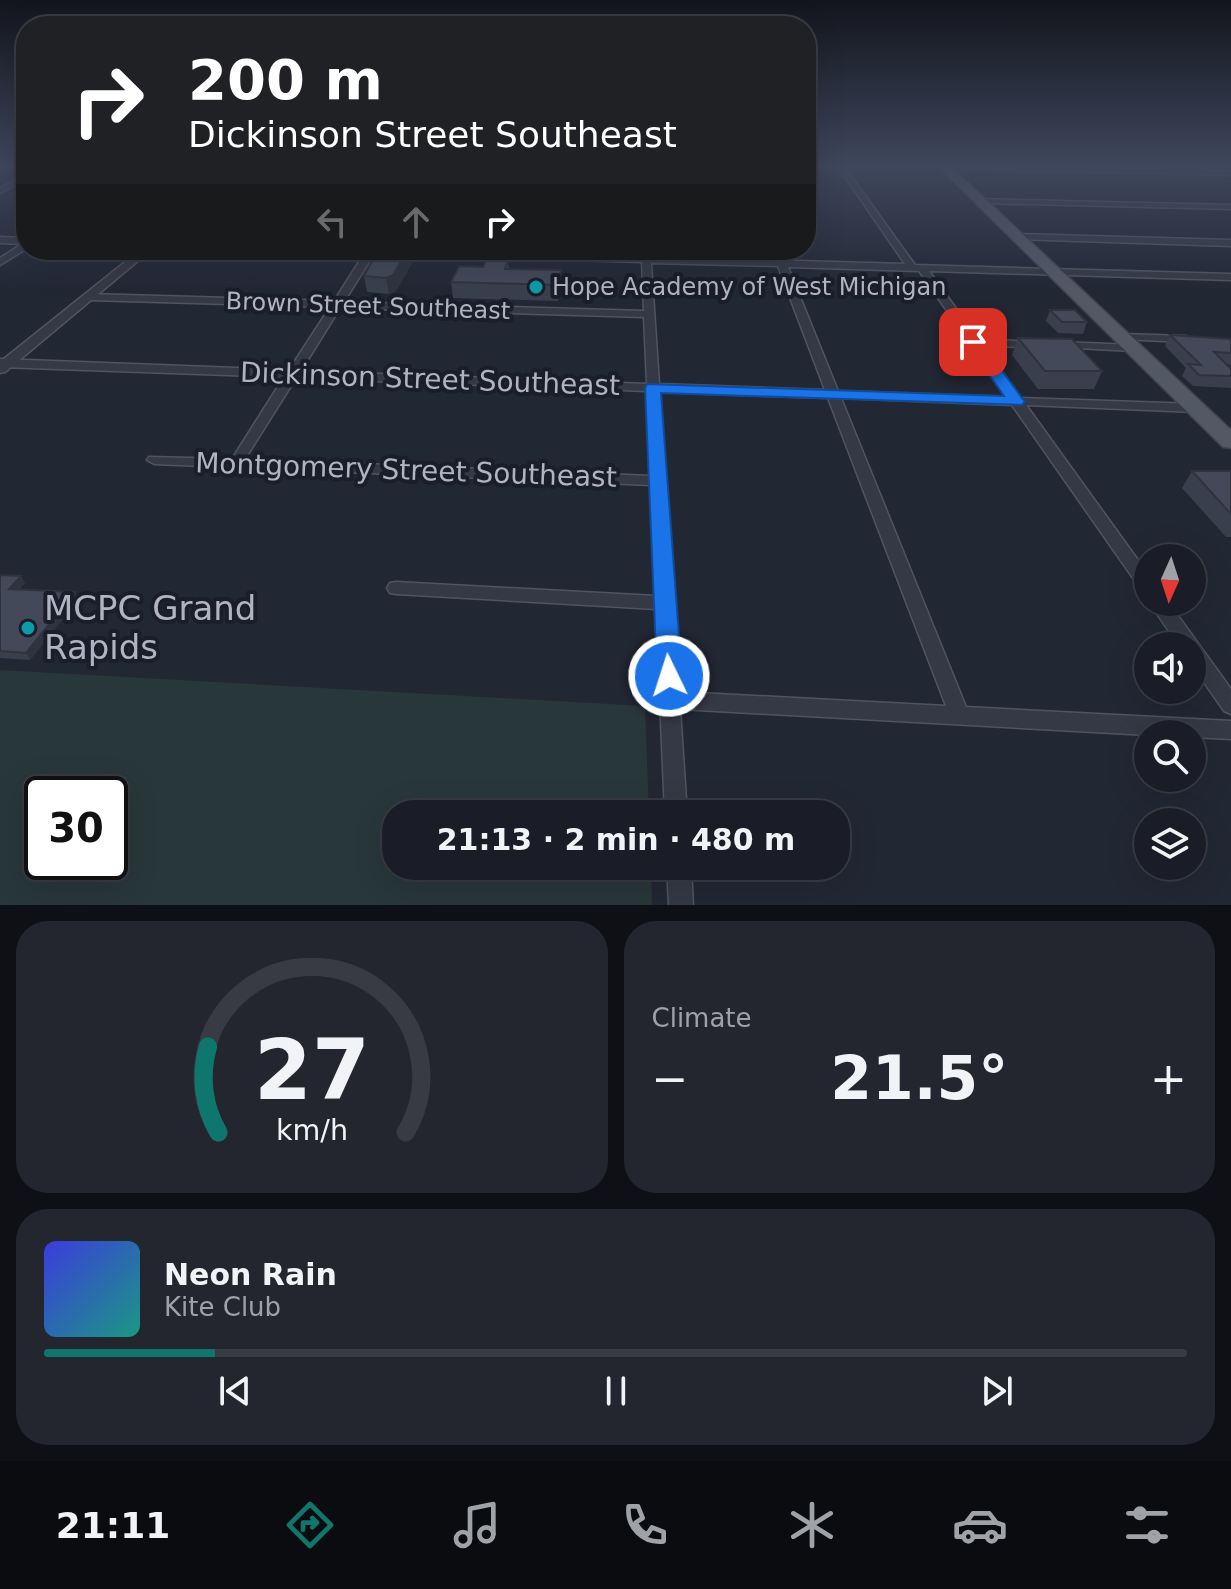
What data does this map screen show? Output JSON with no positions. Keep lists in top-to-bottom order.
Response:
{
  "streets": {
    "street": ["Brown Street Southeast", "Dickinson Street Southeast", "Montgomery Street Southeast"]
  },
  "places": ["Hope Academy of West Michigan", "MCPC Grand Rapids"],
  "north": "bottom",
  "page": {
    "turn": ["200 m", "Dickinson Street Southeast"],
    "limit": "30",
    "trip": "21:13 · 2 min · 480 m",
    "tile": "Climate",
    "heat": ["−", "21.5°", "+"],
    "song": ["Neon Rain", "Kite Club"],
    "tabs": "21:11",
    "gauge": ["27", "km/h"]
  }
}
